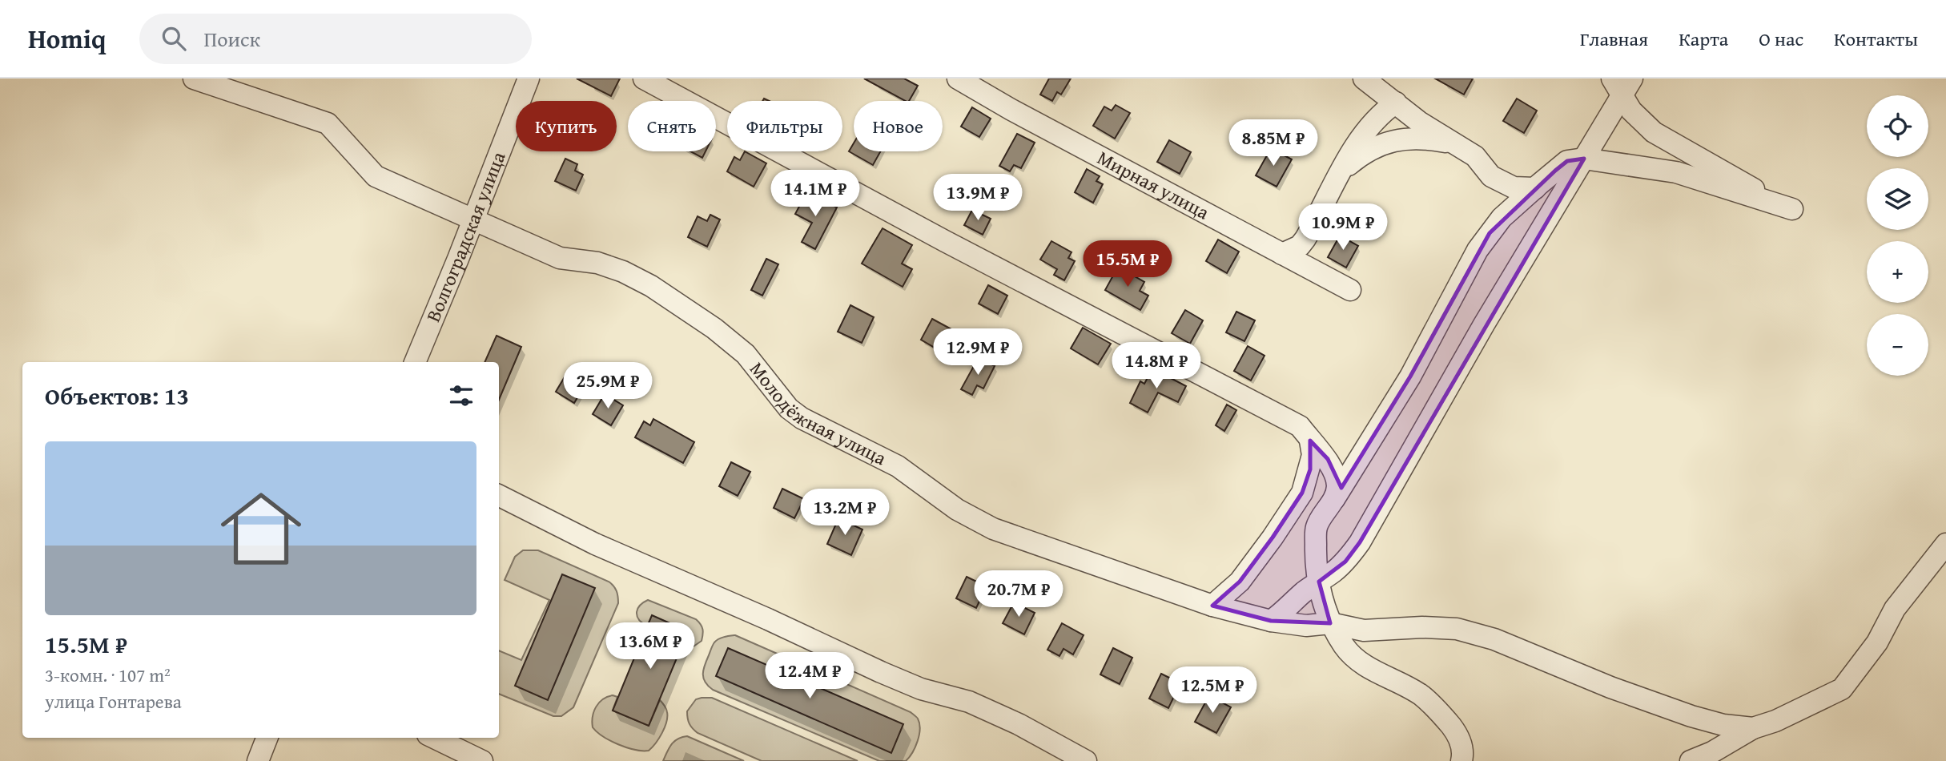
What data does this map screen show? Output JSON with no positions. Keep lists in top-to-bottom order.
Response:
{
  "streets": {
    "street": ["Мирная улица", "Волгоградская улица", "Молодёжная улица"]
  },
  "crossings": [
    ["Волгоградская улица", "Молодёжная улица"]
  ],
  "page": {
    "header": "Homiq",
    "search": "Поиск",
    "nav": [
      "Главная",
      "Карта",
      "О нас",
      "Контакты"
    ],
    "map_buttons": ["+", "−"],
    "chip": [
      "Купить",
      "Снять",
      "Фильтры",
      "Новое"
    ],
    "price": [
      "8.85M ₽",
      "14.1M ₽",
      "13.9M ₽",
      "10.9M ₽",
      "15.5M ₽",
      "12.9M ₽",
      "14.8M ₽",
      "25.9M ₽",
      "13.2M ₽",
      "20.7M ₽",
      "13.6M ₽",
      "12.4M ₽",
      "12.5M ₽"
    ],
    "heading": "Объектов: 13",
    "list": [
      {
        "name": "15.5M ₽",
        "note": "3-комн. · 107 m² · улица Гонтарева"
      }
    ]
  }
}
